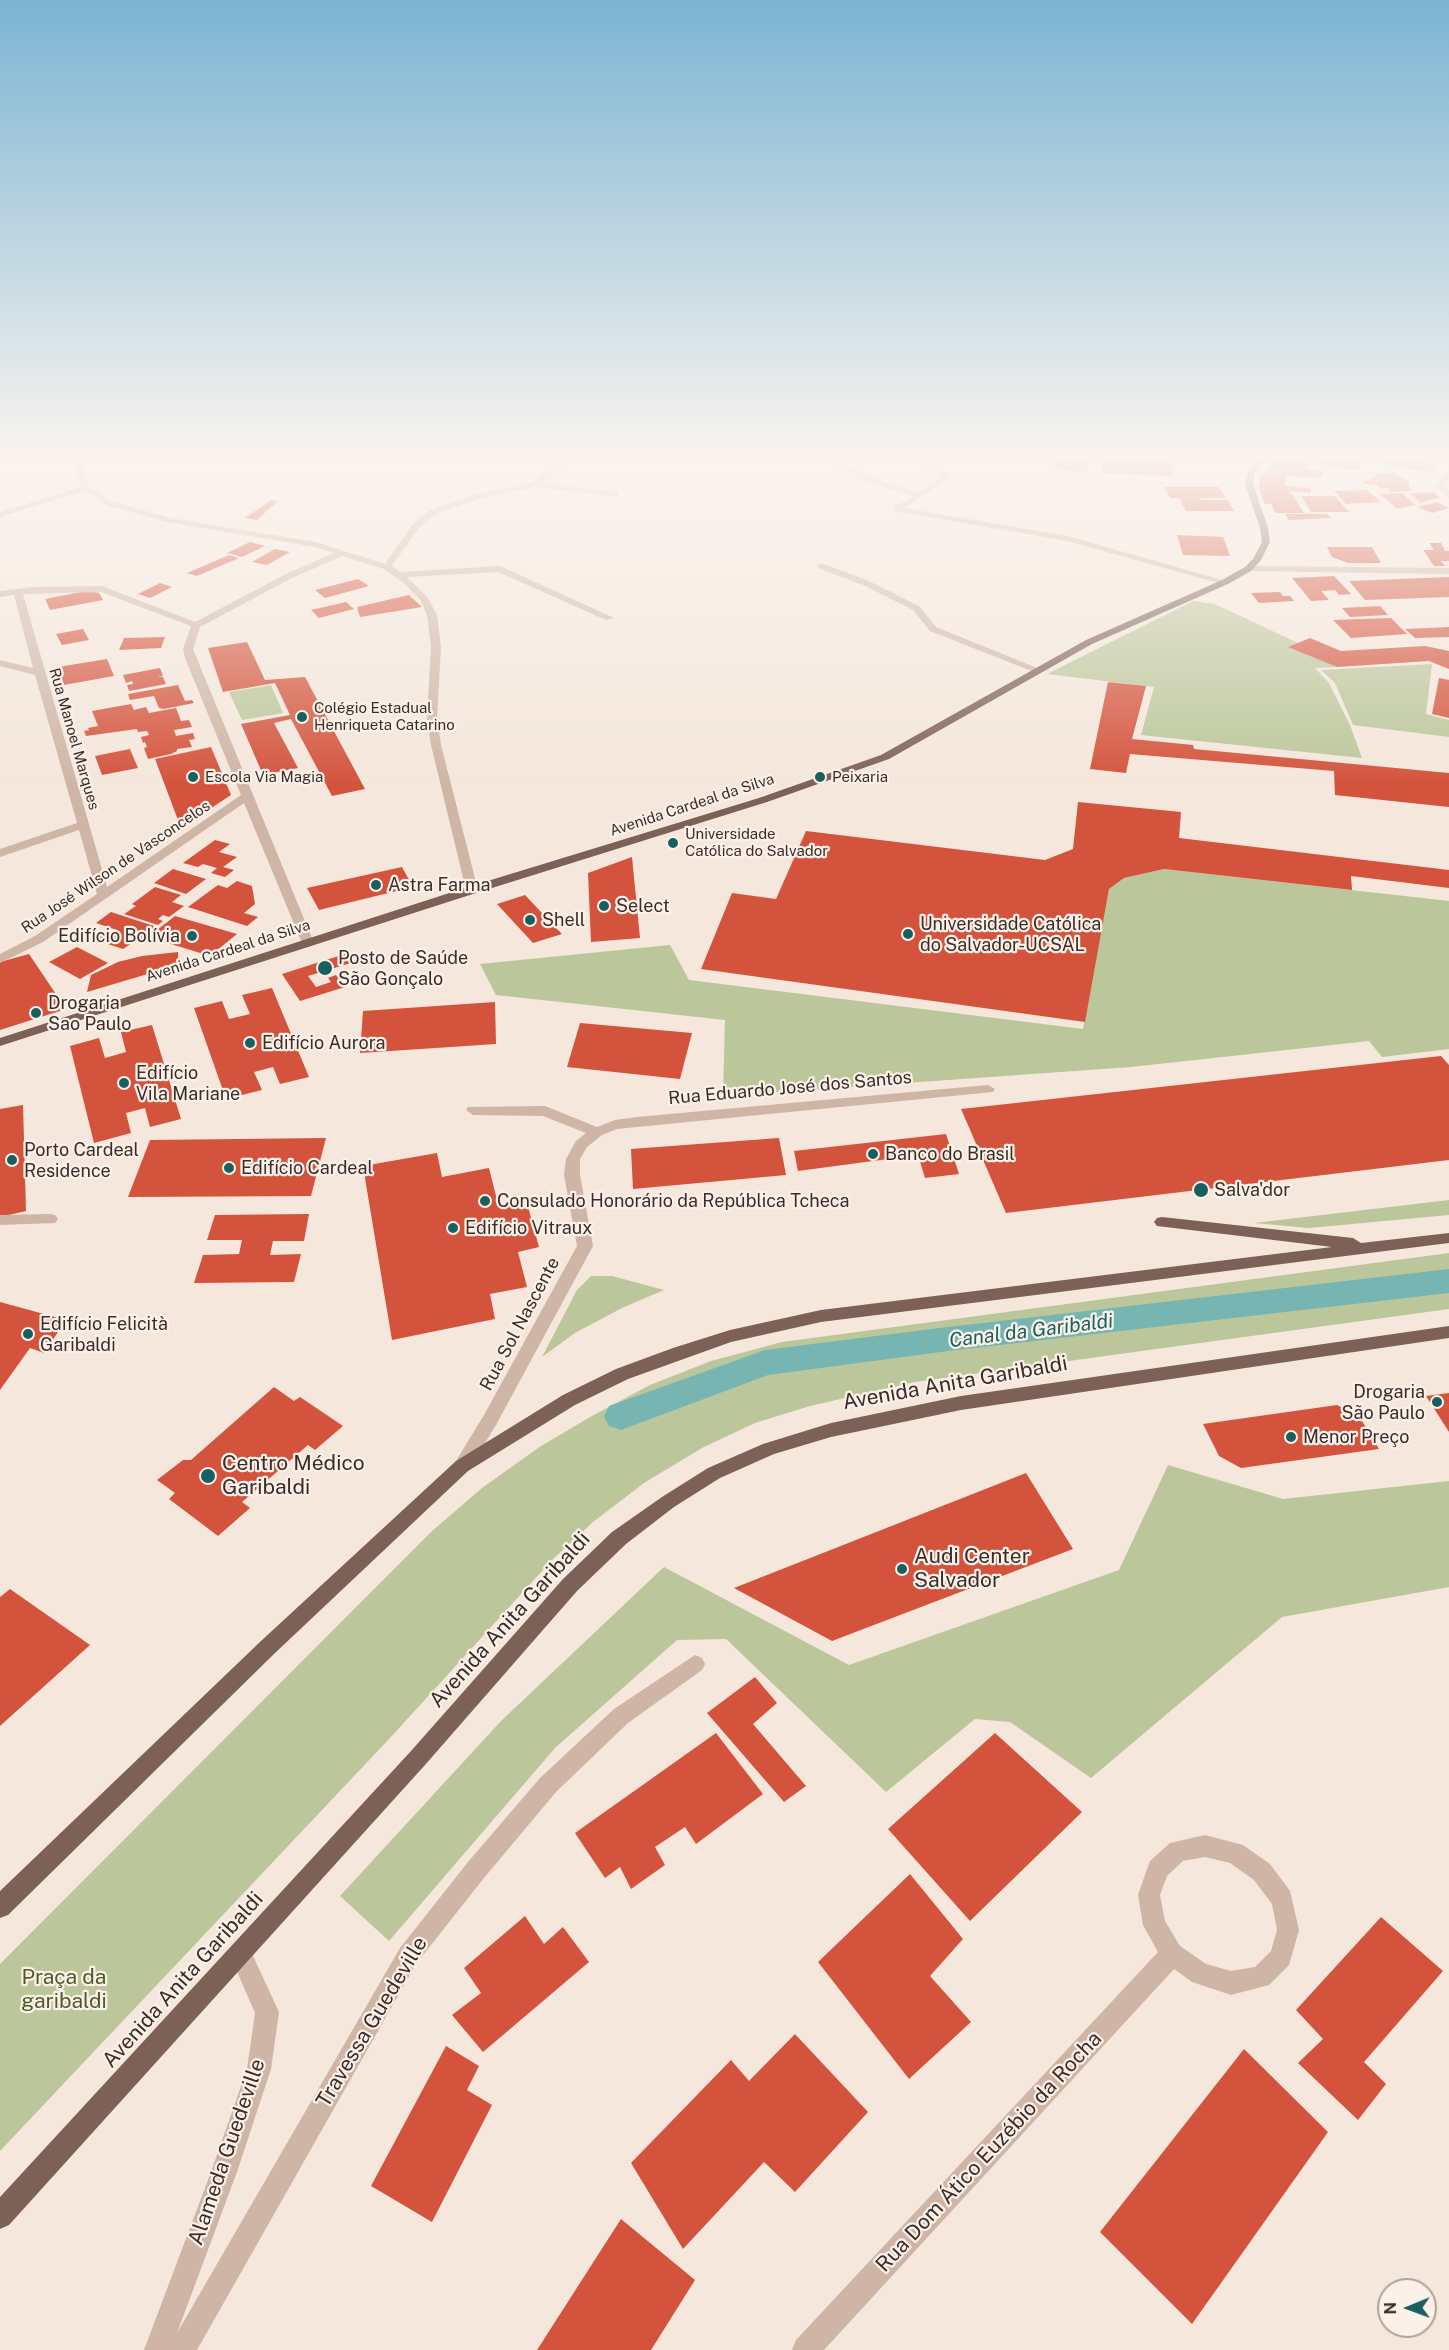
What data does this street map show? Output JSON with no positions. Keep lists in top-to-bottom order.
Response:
{
  "streets": {
    "main road": ["Avenida Cardeal da Silva", "Avenida Anita Garibaldi"],
    "street": [
      "Rua Manoel Marques",
      "Rua José Wilson de Vasconcelos",
      "Rua Eduardo José dos Santos",
      "Rua Sol Nascente",
      "Travessa Guedeville",
      "Alameda Guedeville",
      "Rua Dom Ático Euzébio da Rocha"
    ]
  },
  "crossings": [
    ["Rua Manoel Marques", "Rua José Wilson de Vasconcelos"],
    ["Rua Eduardo José dos Santos", "Rua Sol Nascente"],
    ["Avenida Anita Garibaldi", "Alameda Guedeville"]
  ],
  "water": ["Canal da Garibaldi"],
  "parks": ["Praça da garibaldi"],
  "places": [
    "Colégio Estadual Henriqueta Catarino",
    "Escola Via Magia",
    "Peixaria",
    "Universidade Católica do Salvador",
    "Astra Farma",
    "Select",
    "Shell",
    "Universidade Católica do Salvador-UCSAL",
    "Edifício Bolívia",
    "Posto de Saúde São Gonçalo",
    "Drogaria Sao Paulo",
    "Edifício Aurora",
    "Edifício Vila Mariane",
    "Banco do Brasil",
    "Porto Cardeal Residence",
    "Edifício Cardeal",
    "Salva'dor",
    "Consulado Honorário da República Tcheca",
    "Edifício Vitraux",
    "Edifício Felicità Garibaldi",
    "Drogaria São Paulo",
    "Menor Preço",
    "Centro Médico Garibaldi",
    "Audi Center Salvador"
  ],
  "north": "left"
}
